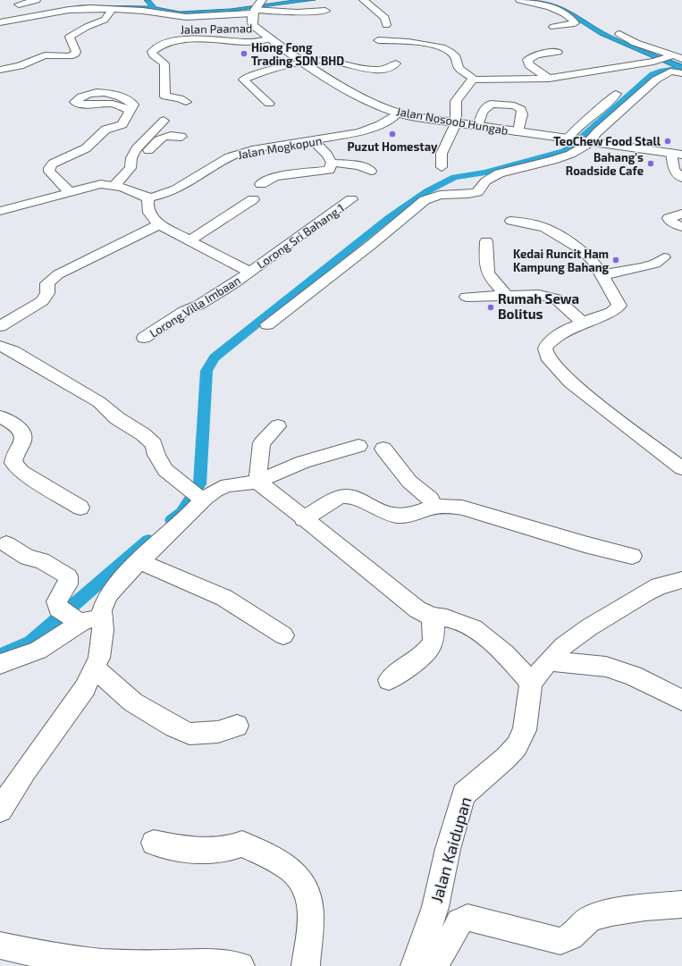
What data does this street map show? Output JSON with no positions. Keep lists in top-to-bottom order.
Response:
{
  "streets": {
    "main road": ["Jalan Nosoob Hungab"],
    "street": [
      "Jalan Paamad",
      "Jalan Mogkopun",
      "Lorong Sri Bahang 1",
      "Lorong Villa Imbaan",
      "Jalan Kaidupan"
    ]
  },
  "crossings": [
    ["Jalan Paamad", "Jalan Nosoob Hungab"],
    ["Jalan Nosoob Hungab", "Jalan Mogkopun"],
    ["Lorong Sri Bahang 1", "Lorong Villa Imbaan"]
  ],
  "places": [
    "Hiong Fong Trading SDN BHD",
    "Puzut Homestay",
    "TeoChew Food Stall",
    "Bahang's Roadside Cafe",
    "Kedai Runcit Ham Kampung Bahang",
    "Rumah Sewa Bolitus"
  ]
}
